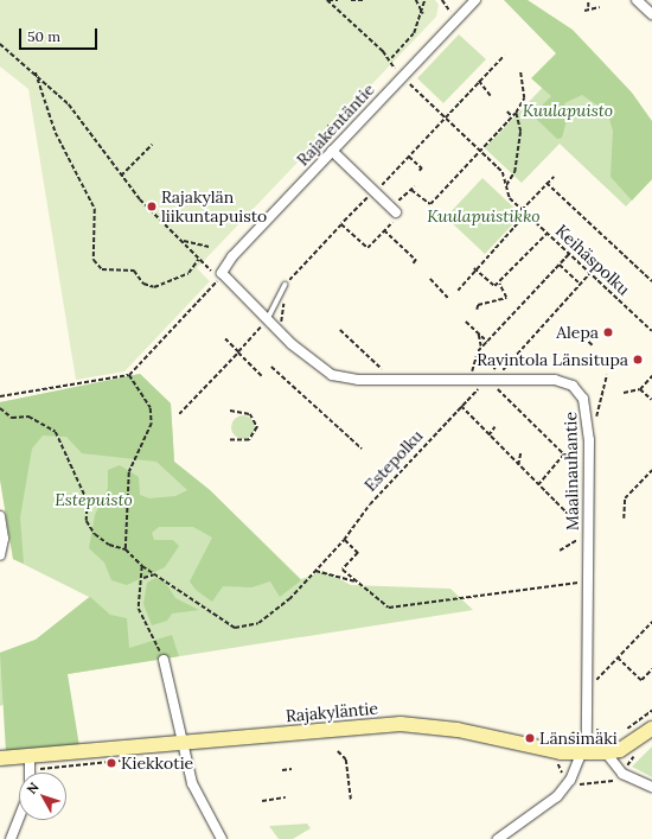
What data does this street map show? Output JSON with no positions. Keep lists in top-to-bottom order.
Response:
{
  "streets": {
    "street": ["Rajakentäntie", "Maalinauhantie", "Rajakyläntie"],
    "path": ["Keihäspolku", "Estepolku"]
  },
  "crossings": [
    ["Rajakentäntie", "Maalinauhantie"],
    ["Maalinauhantie", "Rajakyläntie"]
  ],
  "parks": ["Kuulapuisto", "Kuulapuistikko", "Estepuisto"],
  "places": [
    "Rajakylän liikuntapuisto",
    "Alepa",
    "Ravintola Länsitupa",
    "Länsimäki",
    "Kiekkotie"
  ],
  "scale_bar": "50 m",
  "north": "top left"
}
